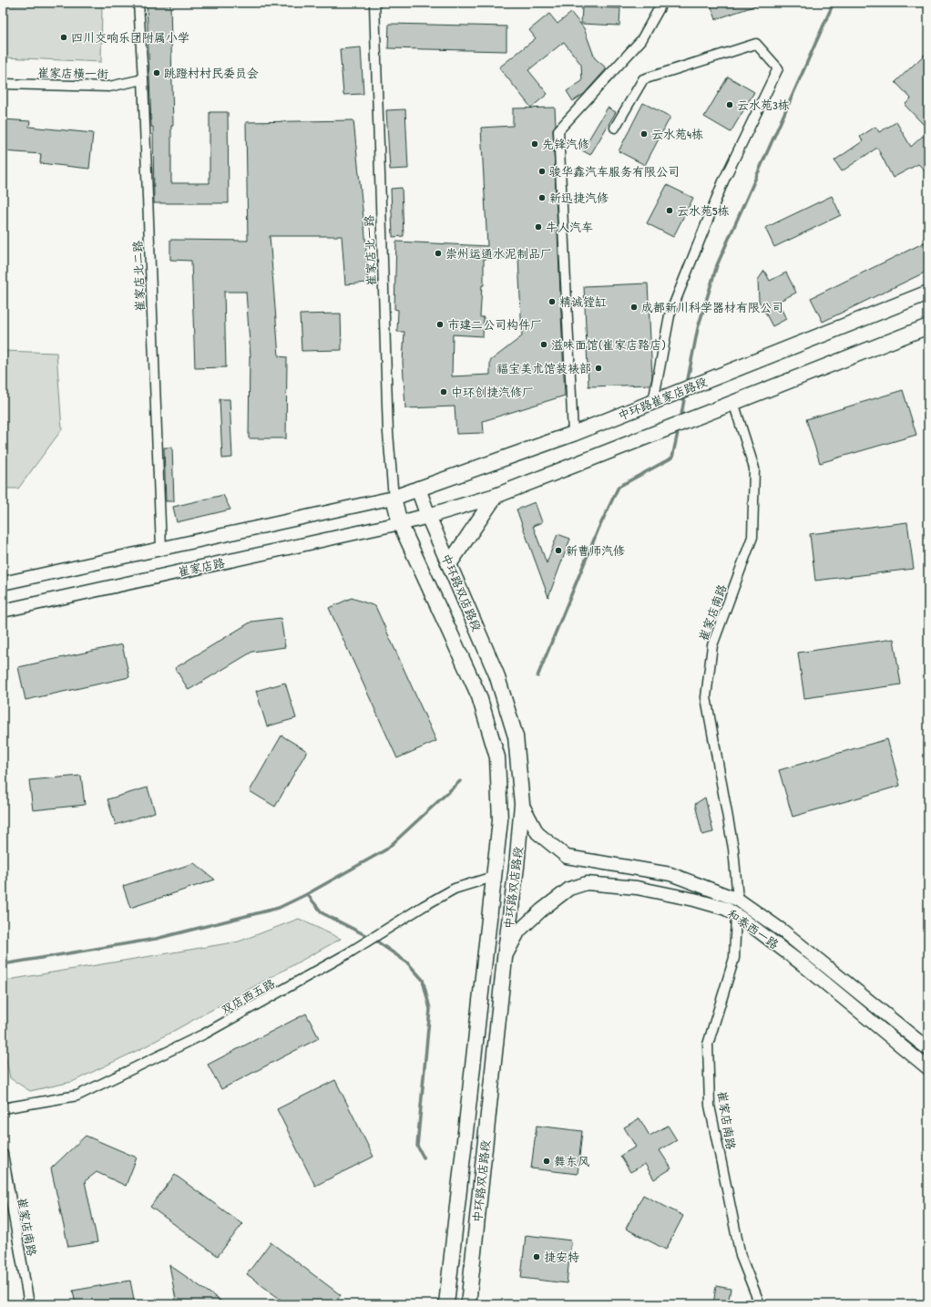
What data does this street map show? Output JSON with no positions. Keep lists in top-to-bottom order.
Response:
{
  "streets": {
    "main road": ["中环路崔家店路段", "中环路双店路段"],
    "street": [
      "崔家店横一街",
      "崔家店北一路",
      "崔家店北二路",
      "崔家店路",
      "崔家店南路",
      "和泰西一路",
      "双店西五路"
    ]
  },
  "crossings": [
    ["崔家店横一街", "崔家店北二路"],
    ["崔家店北一路", "中环路崔家店路段"],
    ["崔家店北一路", "中环路双店路段"],
    ["中环路崔家店路段", "中环路双店路段"],
    ["崔家店路", "中环路双店路段"],
    ["中环路双店路段", "和泰西一路"],
    ["中环路双店路段", "双店西五路"],
    ["崔家店南路", "和泰西一路"]
  ],
  "places": [
    "四川交响乐团附属小学",
    "跳蹬村村民委员会",
    "云水苑3栋",
    "云水苑4栋",
    "先锋汽修",
    "骏华鑫汽车服务有限公司",
    "新迅捷汽修",
    "云水苑5栋",
    "牛人汽车",
    "崇州运通水泥制品厂",
    "精诚镗缸",
    "成都新川科学器材有限公司",
    "市建二公司构件厂",
    "滋味面馆(崔家店路店)",
    "福宝美术馆装裱部",
    "中环创捷汽修厂",
    "新曹师汽修",
    "舞东风",
    "捷安特"
  ]
}
